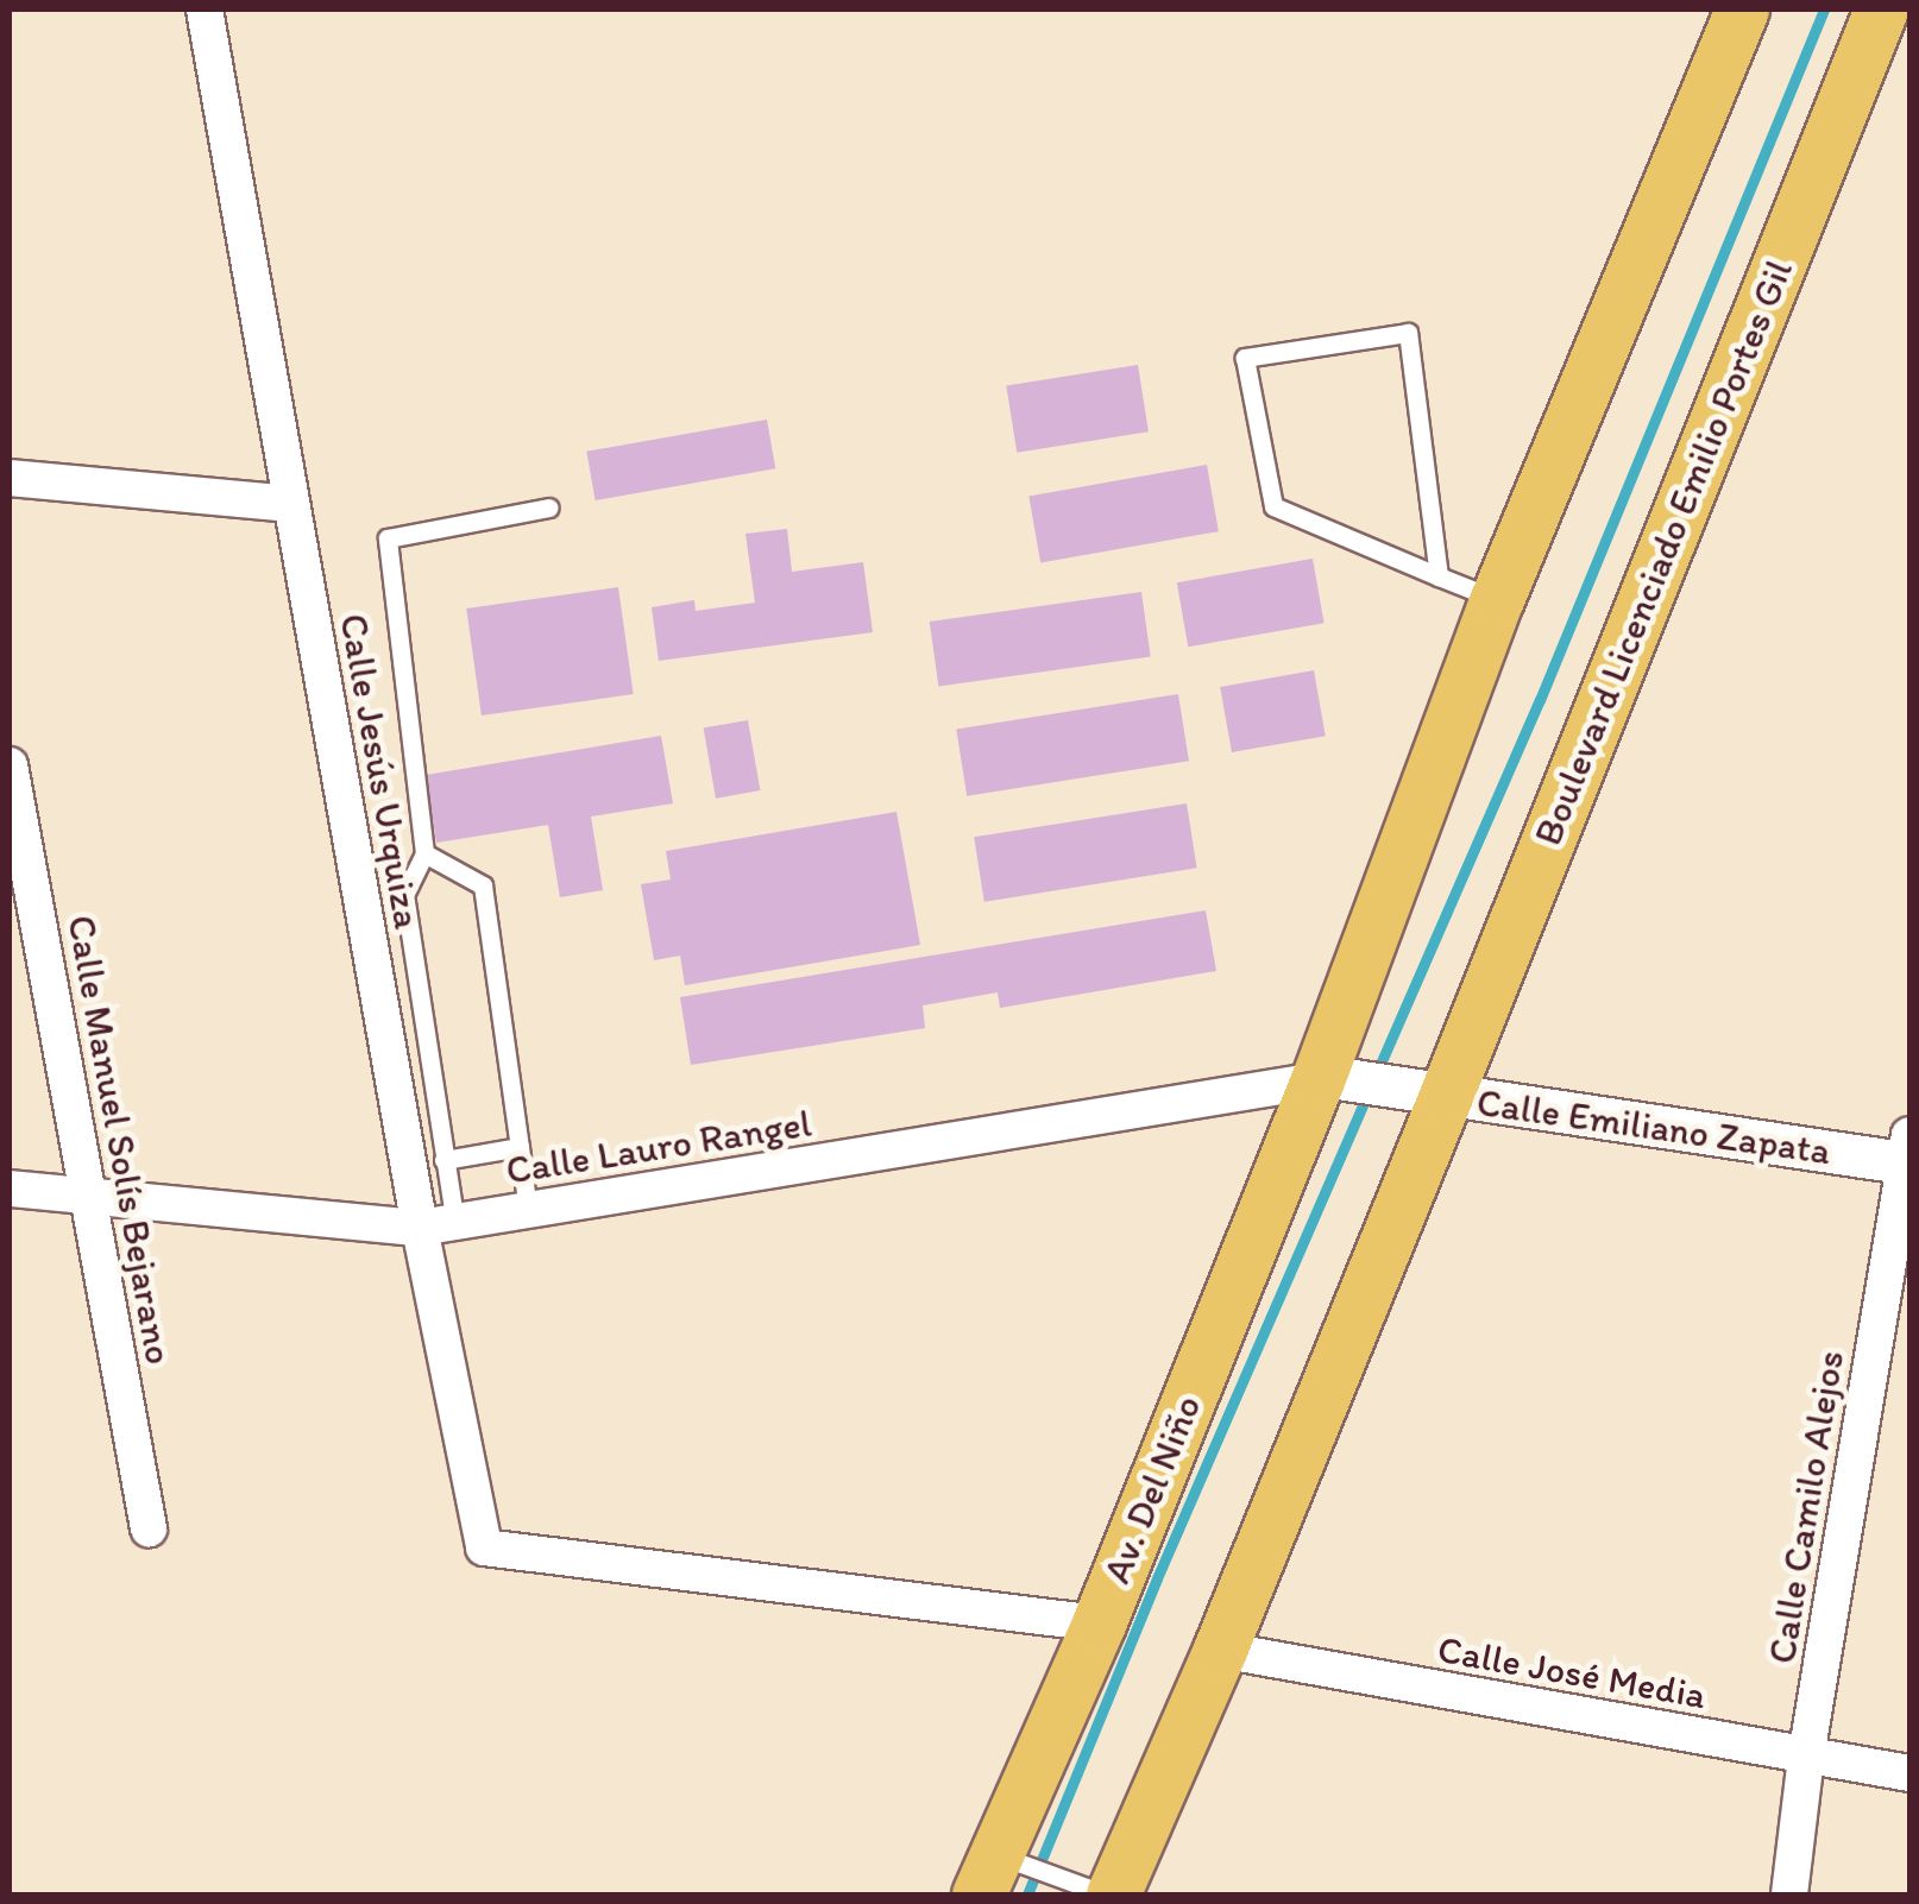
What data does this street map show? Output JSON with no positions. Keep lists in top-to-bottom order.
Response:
{
  "streets": {
    "main road": ["Boulevard Licenciado Emilio Portes Gil", "Av. Del Niño"],
    "street": [
      "Calle Jesús Urquiza",
      "Calle Emiliano Zapata",
      "Calle Manuel Solís Bejarano",
      "Calle Lauro Rangel",
      "Calle Camilo Alejos",
      "Calle José Media"
    ]
  },
  "crossings": [
    ["Boulevard Licenciado Emilio Portes Gil", "Calle Emiliano Zapata"],
    ["Calle Jesús Urquiza", "Calle Lauro Rangel"],
    ["Calle Jesús Urquiza", "Av. Del Niño"],
    ["Calle Emiliano Zapata", "Calle Lauro Rangel"],
    ["Calle Emiliano Zapata", "Av. Del Niño"],
    ["Calle Emiliano Zapata", "Calle Camilo Alejos"],
    ["Calle Manuel Solís Bejarano", "Calle Lauro Rangel"],
    ["Calle Lauro Rangel", "Av. Del Niño"],
    ["Calle Camilo Alejos", "Calle José Media"]
  ]
}
